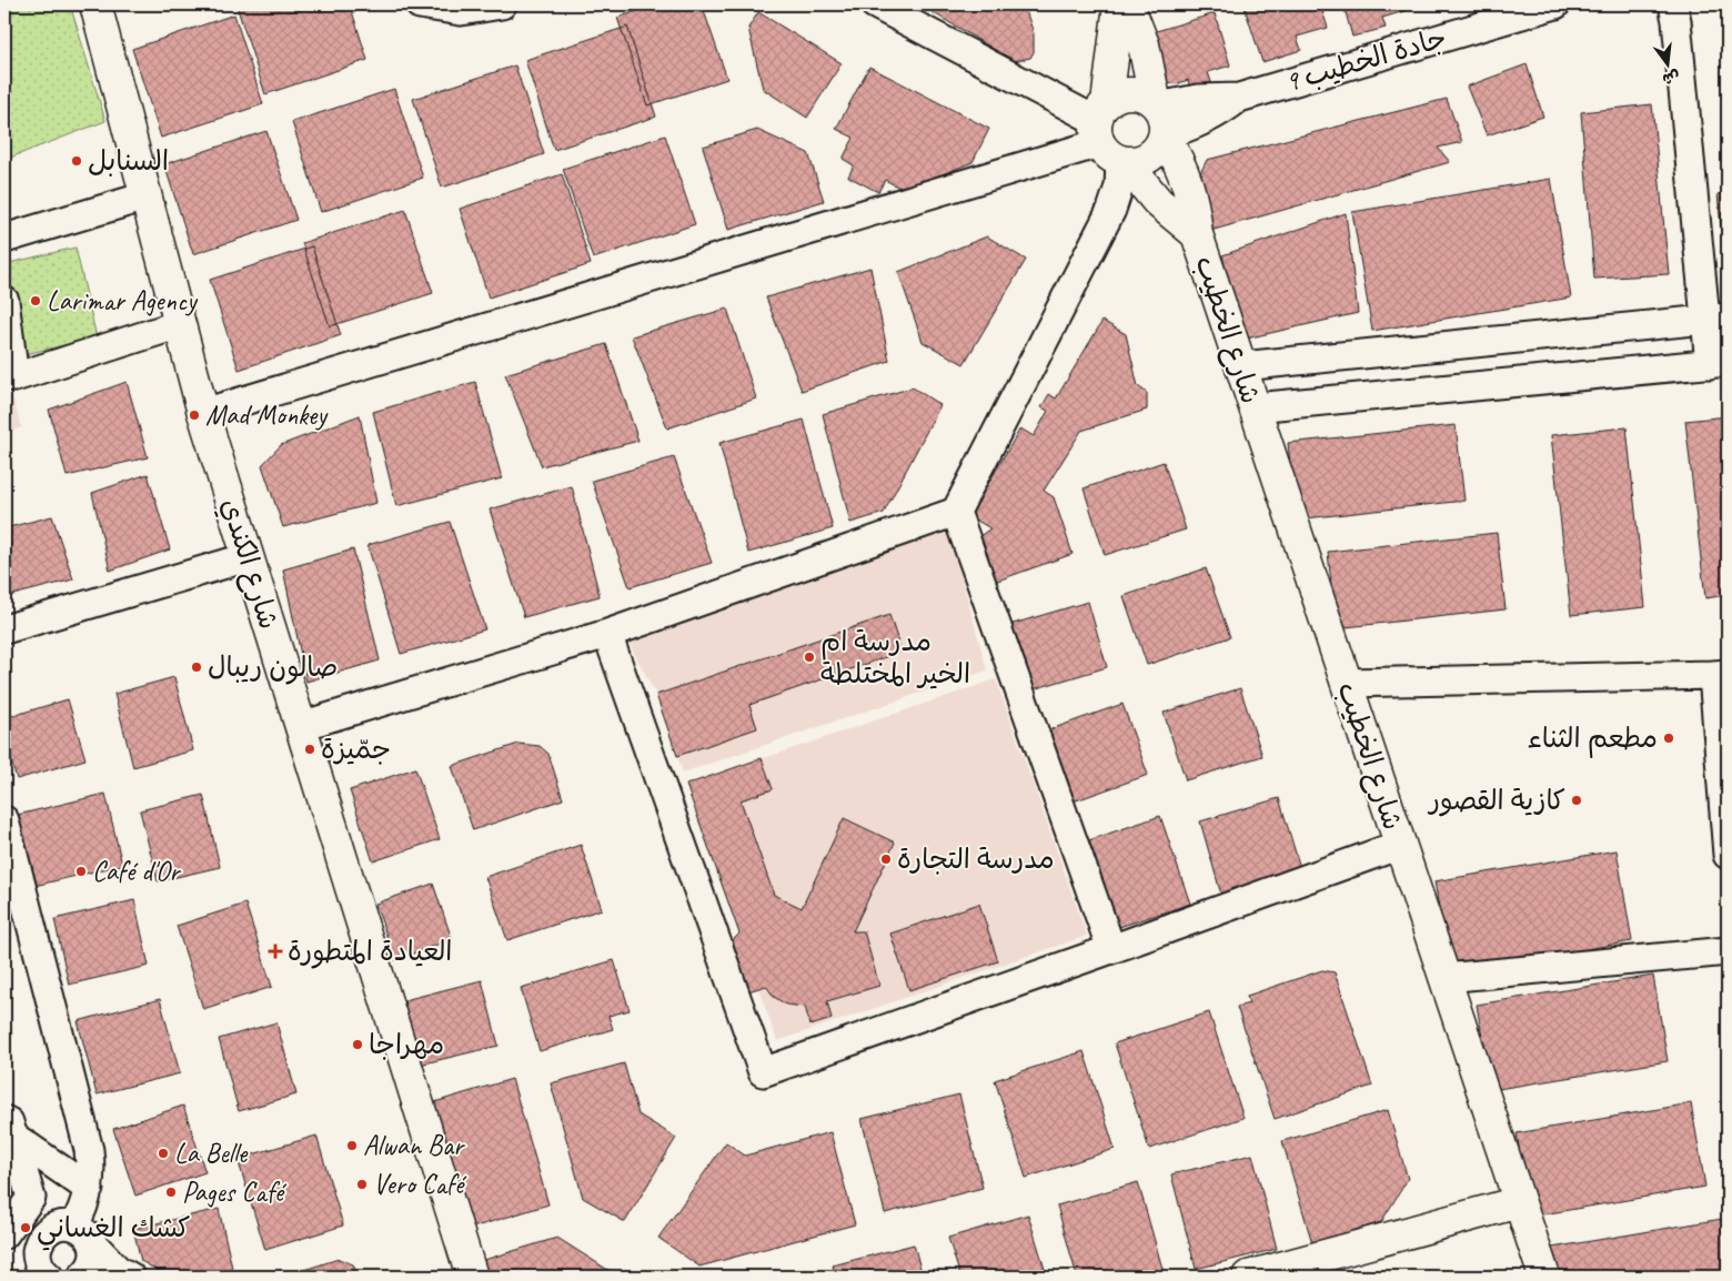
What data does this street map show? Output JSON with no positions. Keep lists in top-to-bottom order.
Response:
{
  "streets": {
    "main road": ["شارع الخطيب", "شارع الكندي"],
    "street": ["جادة الخطيب 9"]
  },
  "crossings": [
    ["جادة الخطيب 9", "شارع الخطيب"]
  ],
  "places": {
    "other": [
      "السنابل",
      "Larimar Agency",
      "Mad Monkey",
      "مدرسة ام الخير المختلطة",
      "صالون ريبال",
      "مطعم الثناء",
      "جمّيزة",
      "كازية القصور",
      "مدرسة التجارة",
      "Café d'Or",
      "مهراجا",
      "Alwan Bar",
      "La Belle",
      "Vero Café",
      "Pages Café",
      "كشك الغساني"
    ],
    "health": ["العيادة المتطورة"]
  },
  "north": "bottom"
}
